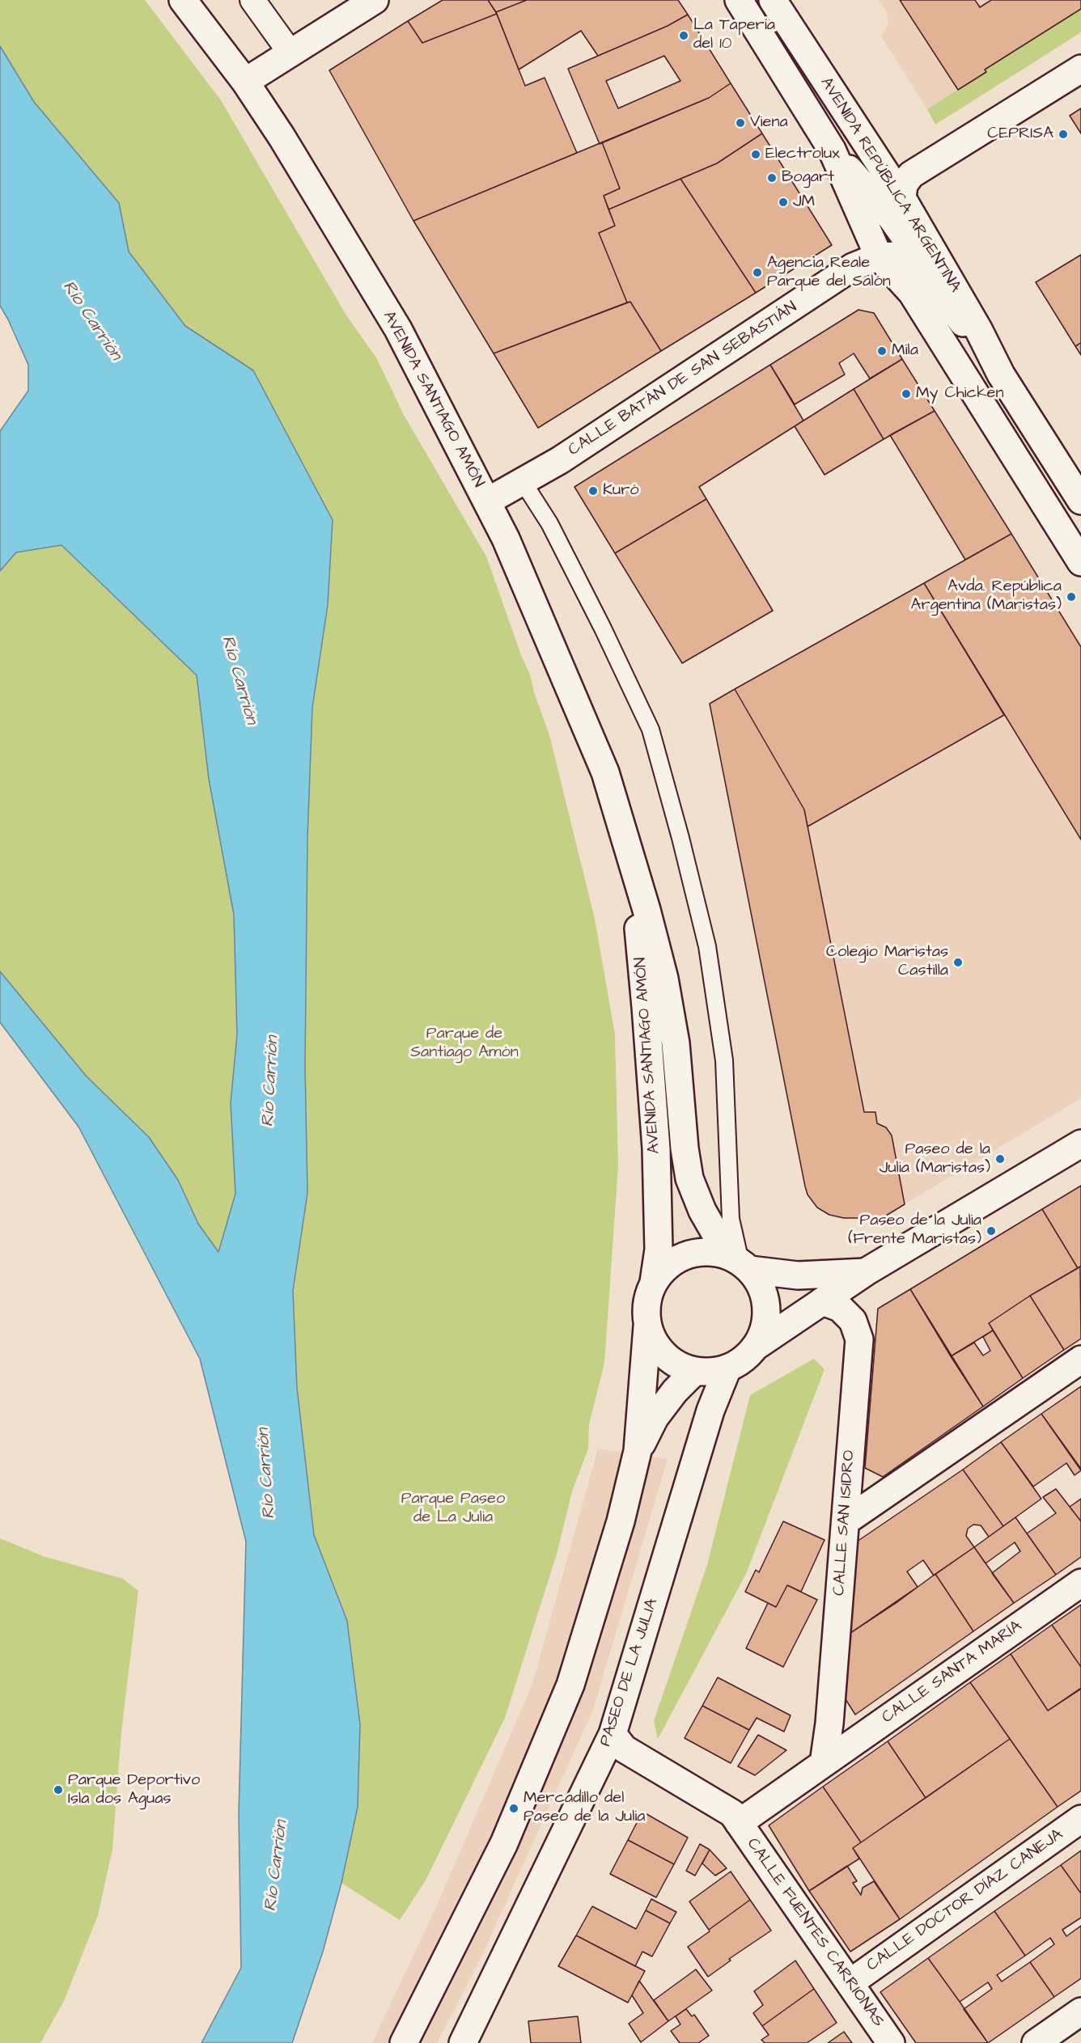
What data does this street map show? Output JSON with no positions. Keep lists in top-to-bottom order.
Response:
{
  "streets": {
    "street": [
      "AVENIDA REPÚBLICA ARGENTINA",
      "CALLE BATÁN DE SAN SEBASTIÁN",
      "AVENIDA SANTIAGO AMÓN",
      "CALLE SAN ISIDRO",
      "PASEO DE LA JULIA",
      "CALLE SANTA MARÍA",
      "CALLE DOCTOR DÍAZ CANEJA",
      "CALLE FUENTES CARRIONAS"
    ]
  },
  "crossings": [
    ["AVENIDA REPÚBLICA ARGENTINA", "CALLE BATÁN DE SAN SEBASTIÁN"],
    ["CALLE BATÁN DE SAN SEBASTIÁN", "AVENIDA SANTIAGO AMÓN"],
    ["AVENIDA SANTIAGO AMÓN", "PASEO DE LA JULIA"],
    ["CALLE SAN ISIDRO", "CALLE SANTA MARÍA"],
    ["PASEO DE LA JULIA", "CALLE FUENTES CARRIONAS"],
    ["CALLE SANTA MARÍA", "CALLE FUENTES CARRIONAS"],
    ["CALLE DOCTOR DÍAZ CANEJA", "CALLE FUENTES CARRIONAS"]
  ],
  "water": ["Río Carrión"],
  "parks": ["Parque de Santiago Amón", "Parque Paseo de La Julia"],
  "places": [
    "La Tapería del 10",
    "Viena",
    "CEPRISA",
    "Electrolux",
    "Bogart",
    "JM",
    "Agencia Reale Parque del Salón",
    "Mila",
    "My Chicken",
    "Kuró",
    "Avda. República Argentina (Maristas)",
    "Colegio Maristas Castilla",
    "Paseo de la Julia (Maristas)",
    "Paseo de la Julia (Frente Maristas)",
    "Parque Deportivo Isla dos Aguas",
    "Mercadillo del Paseo de la Julia"
  ]
}
